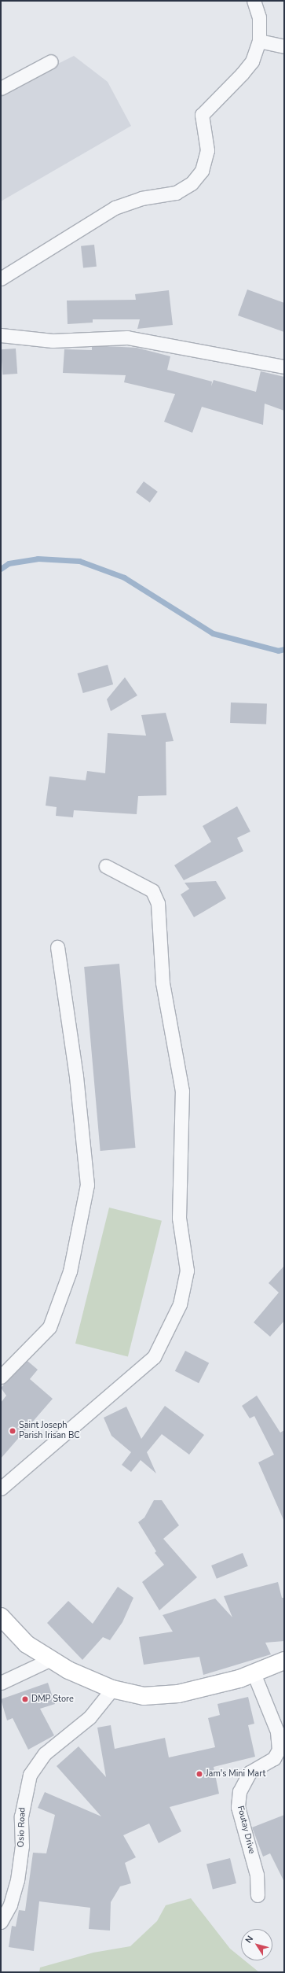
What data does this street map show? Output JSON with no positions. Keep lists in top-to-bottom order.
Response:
{
  "streets": {
    "street": ["Osio Road", "Foutay Drive"]
  },
  "places": ["Saint Joseph Parish Irisan BC", "DMP Store", "Jam's Mini Mart"],
  "north": "top left"
}
